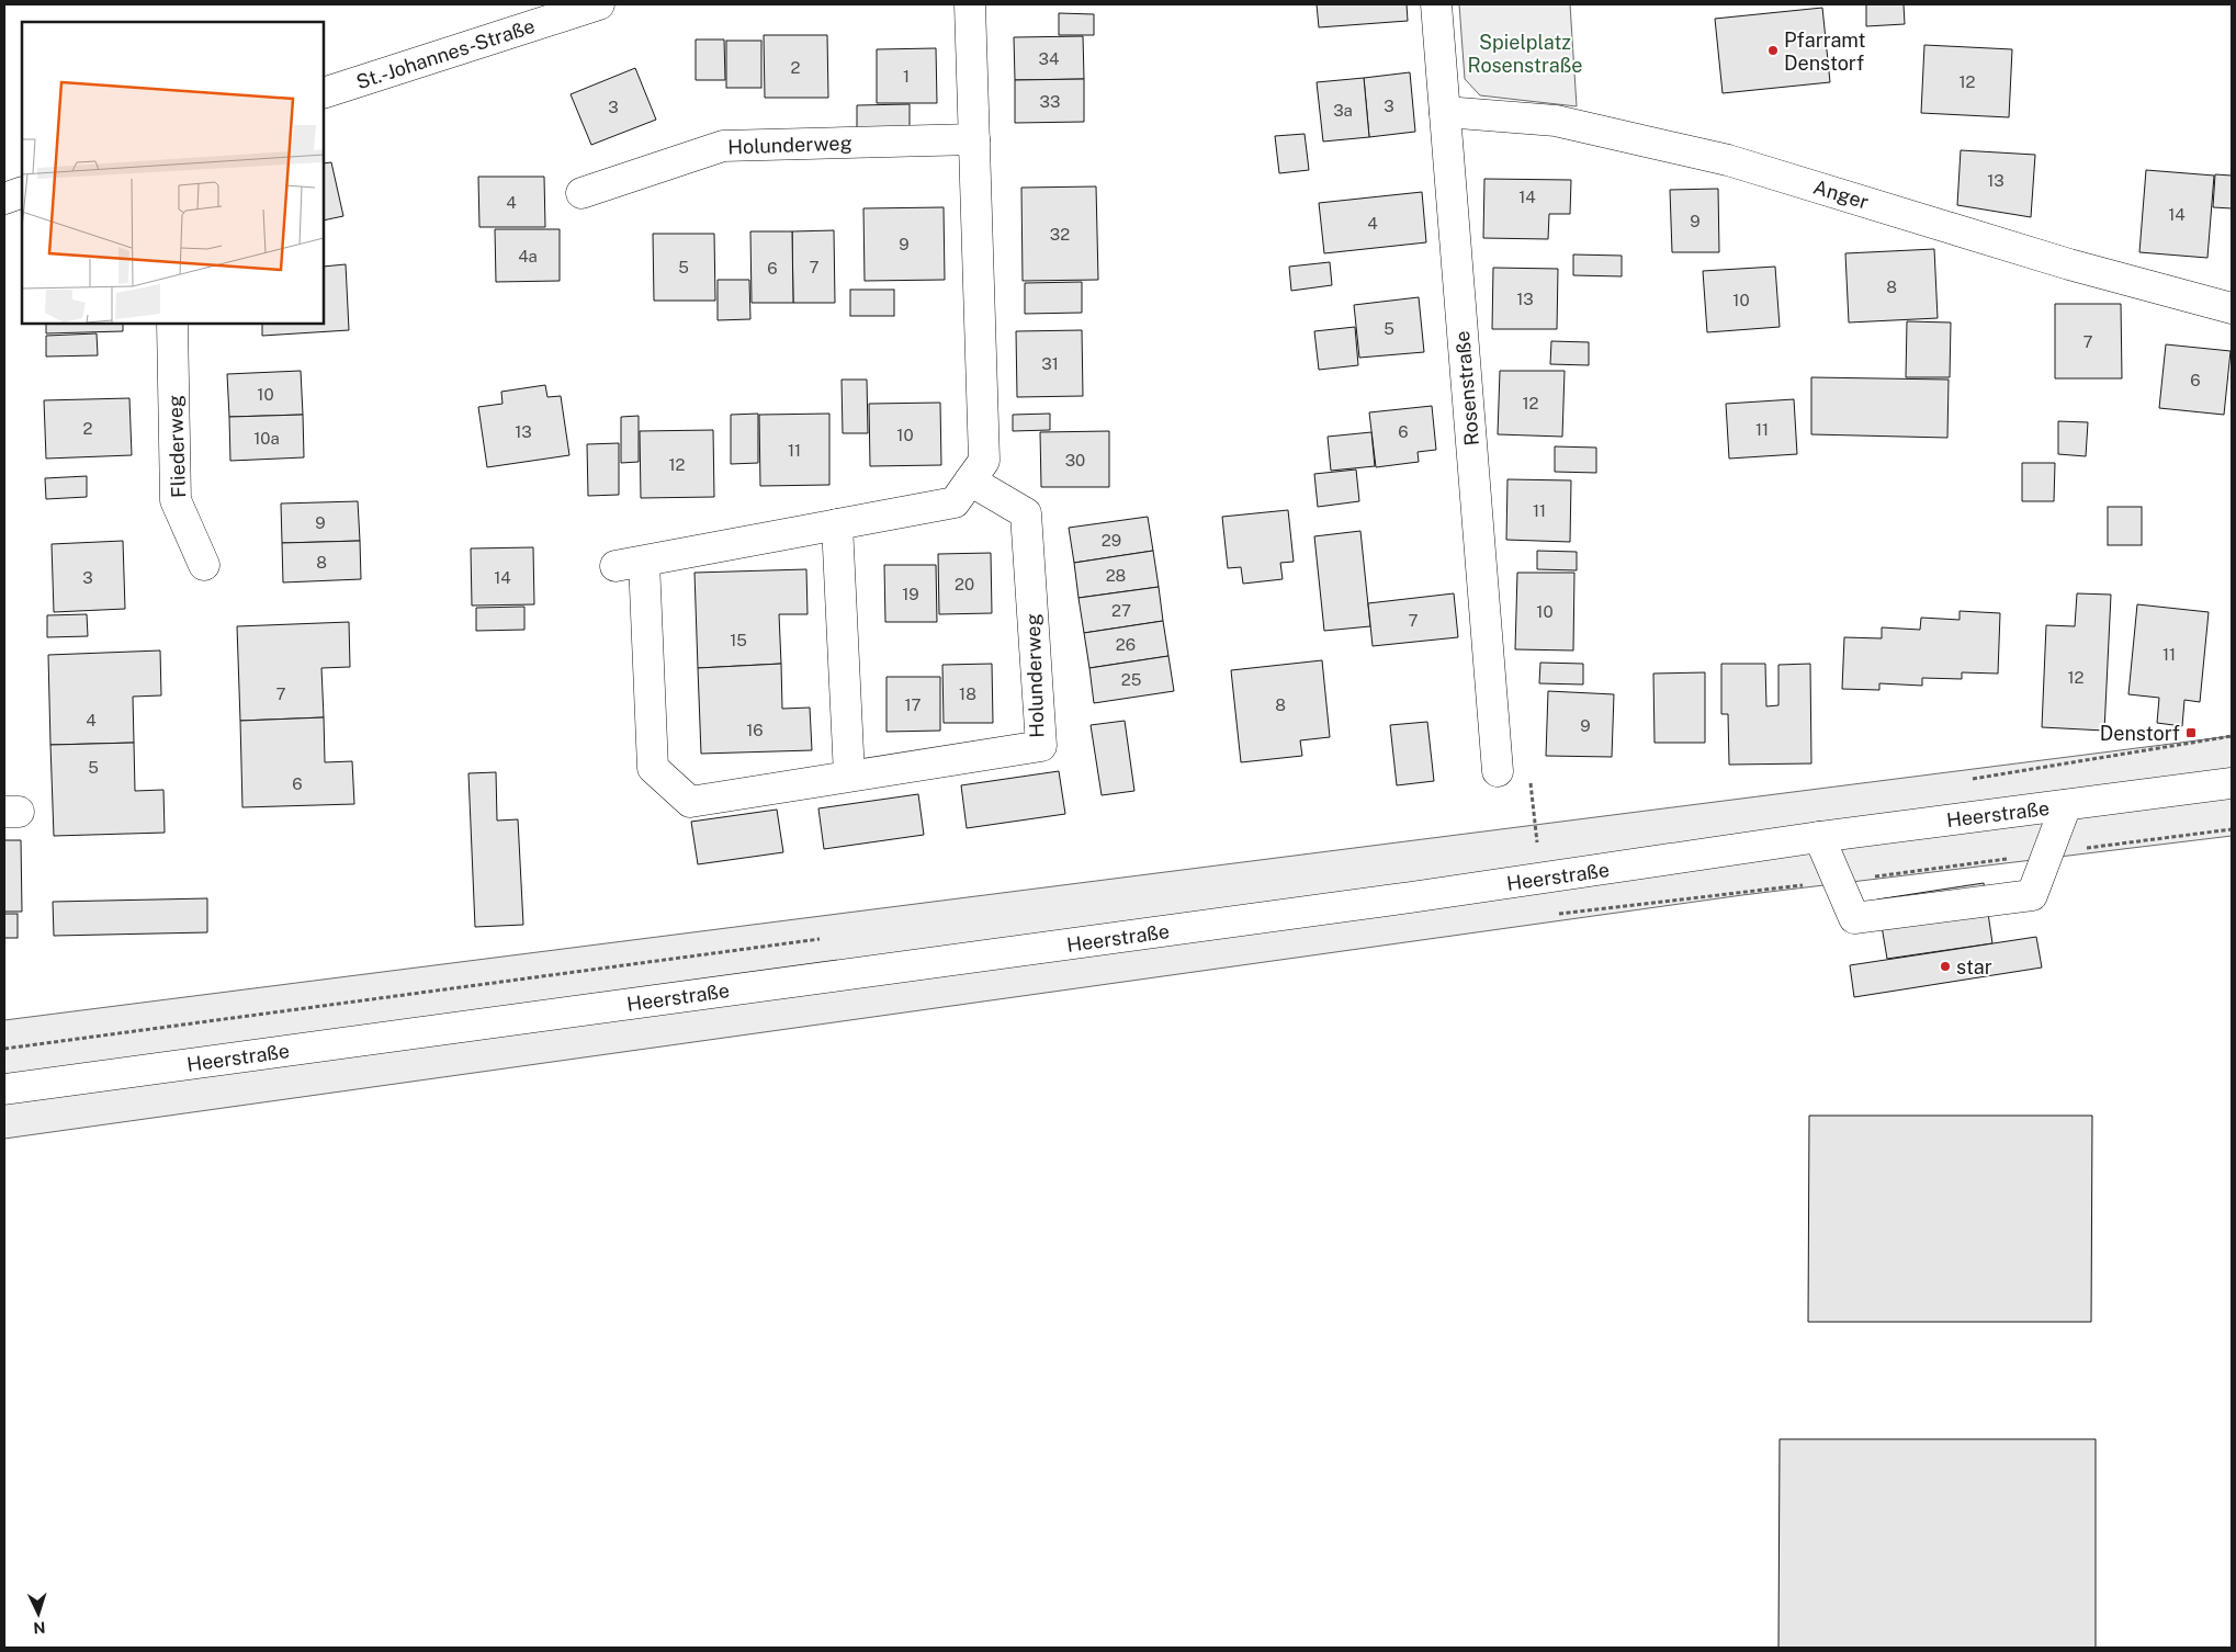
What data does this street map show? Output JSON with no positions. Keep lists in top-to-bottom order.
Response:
{
  "streets": {
    "street": [
      "St.-Johannes-Straße",
      "Holunderweg",
      "Anger",
      "Rosenstraße",
      "Fliederweg",
      "Heerstraße"
    ]
  },
  "crossings": [
    ["Anger", "Rosenstraße"]
  ],
  "parks": ["Spielplatz Rosenstraße"],
  "places": {
    "other": ["Pfarramt Denstorf", "star"],
    "transit": ["Denstorf"]
  },
  "house_numbers": [
    "34",
    "2",
    "1",
    "12",
    "33",
    "3",
    "3",
    "3a",
    "13",
    "14",
    "4",
    "14",
    "9",
    "4",
    "32",
    "9",
    "4a",
    "5",
    "7",
    "6",
    "8",
    "13",
    "10",
    "5",
    "7",
    "31",
    "6",
    "10",
    "12",
    "2",
    "11",
    "13",
    "6",
    "10",
    "10a",
    "11",
    "30",
    "12",
    "11",
    "9",
    "29",
    "8",
    "28",
    "3",
    "14",
    "20",
    "19",
    "27",
    "10",
    "7",
    "15",
    "26",
    "11",
    "12",
    "25",
    "7",
    "18",
    "17",
    "8",
    "4",
    "9",
    "16",
    "5",
    "6"
  ],
  "north": "bottom"
}
